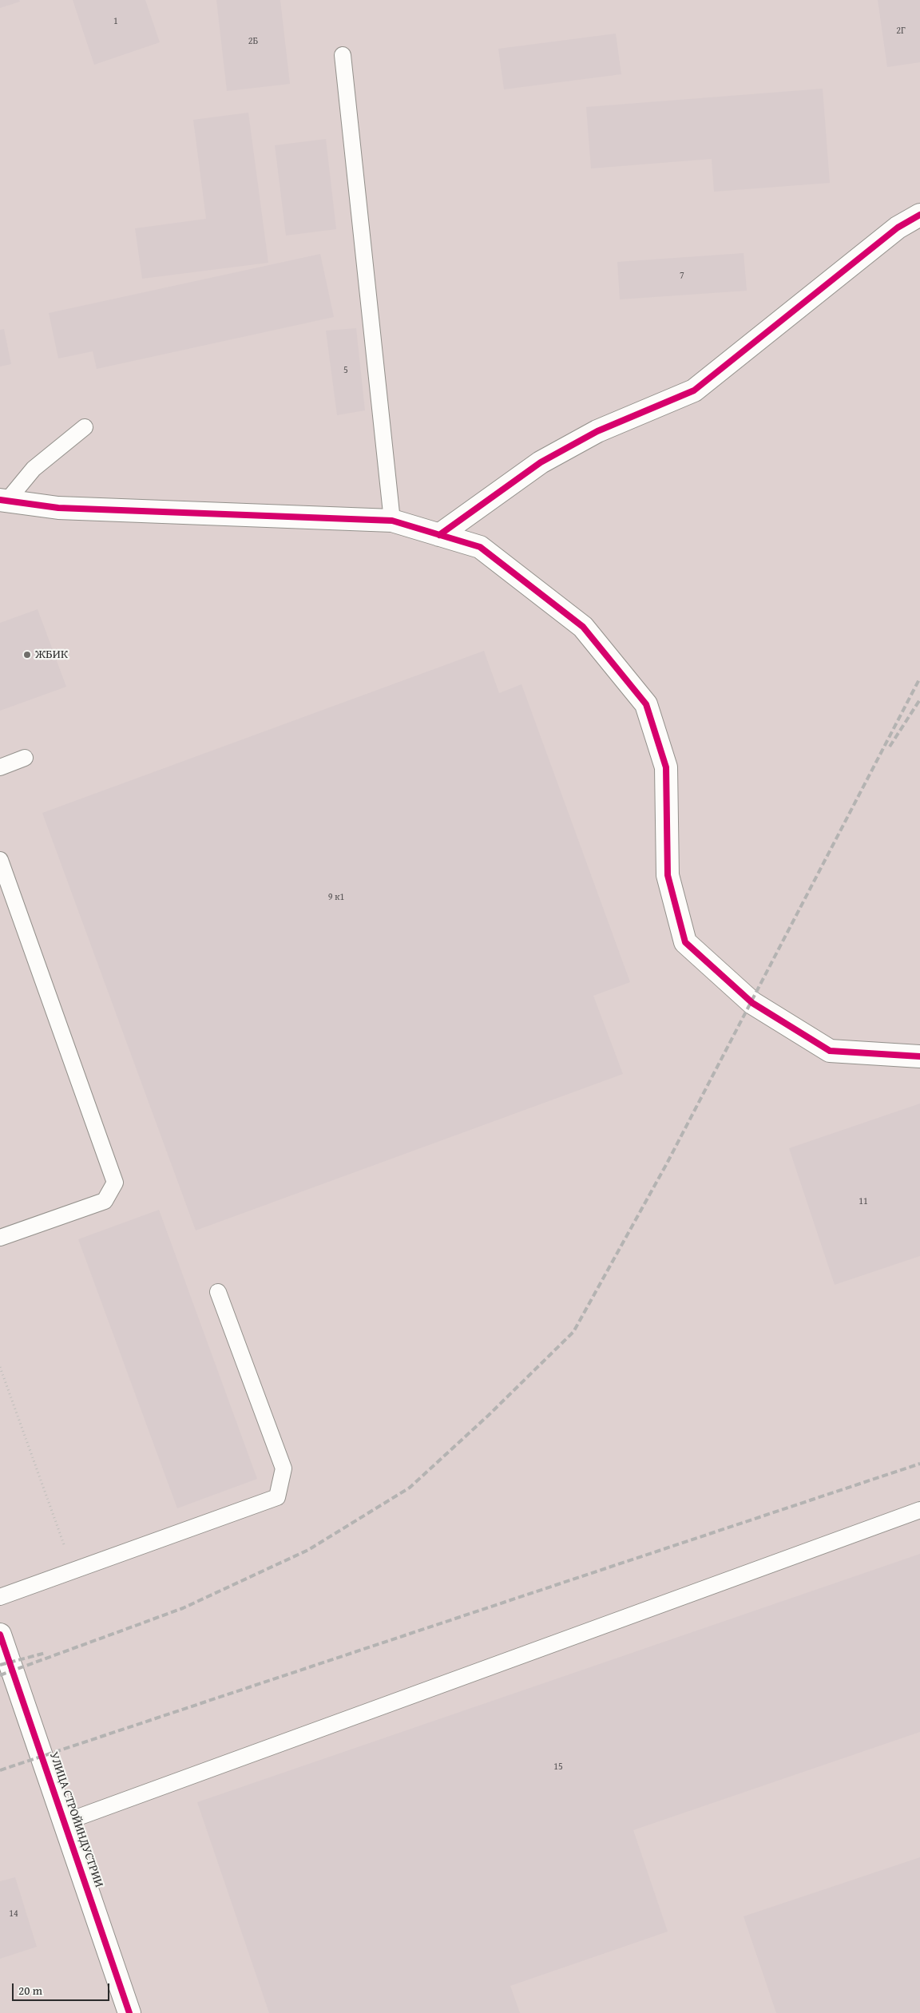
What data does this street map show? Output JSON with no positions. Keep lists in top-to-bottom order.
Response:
{
  "streets": {
    "street": ["УЛИЦА СТРОЙИНДУСТРИИ"]
  },
  "places": ["ЖБИК"],
  "house_numbers": [
    "1",
    "2Г",
    "2Б",
    "7",
    "5",
    "9 к1",
    "11",
    "15",
    "14"
  ],
  "scale_bar": "20 m"
}
